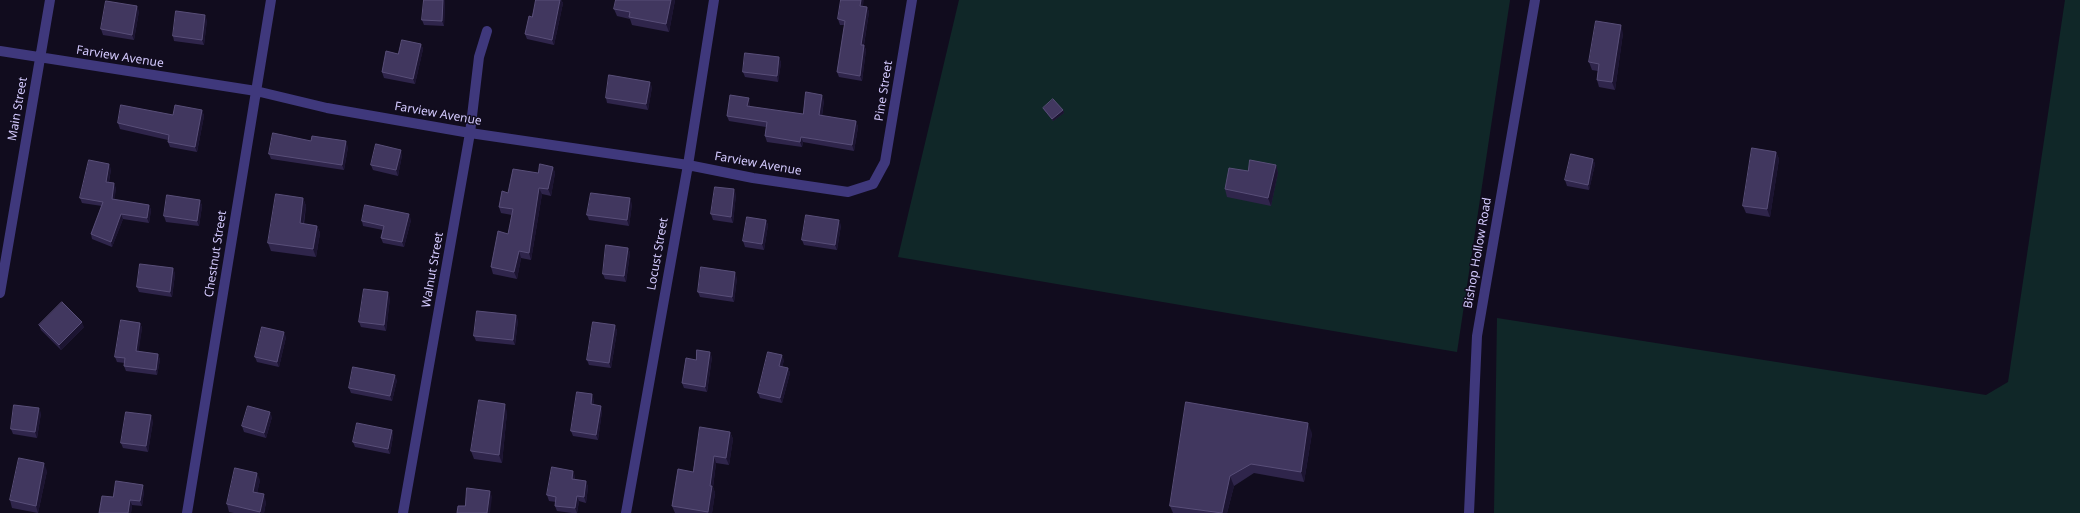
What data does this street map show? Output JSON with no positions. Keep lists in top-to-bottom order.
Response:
{
  "streets": {
    "street": [
      "Farview Avenue",
      "Pine Street",
      "Main Street",
      "Bishop Hollow Road",
      "Chestnut Street",
      "Locust Street",
      "Walnut Street"
    ]
  },
  "crossings": [
    ["Farview Avenue", "Pine Street"],
    ["Farview Avenue", "Main Street"],
    ["Farview Avenue", "Chestnut Street"],
    ["Farview Avenue", "Locust Street"],
    ["Farview Avenue", "Walnut Street"]
  ]
}
